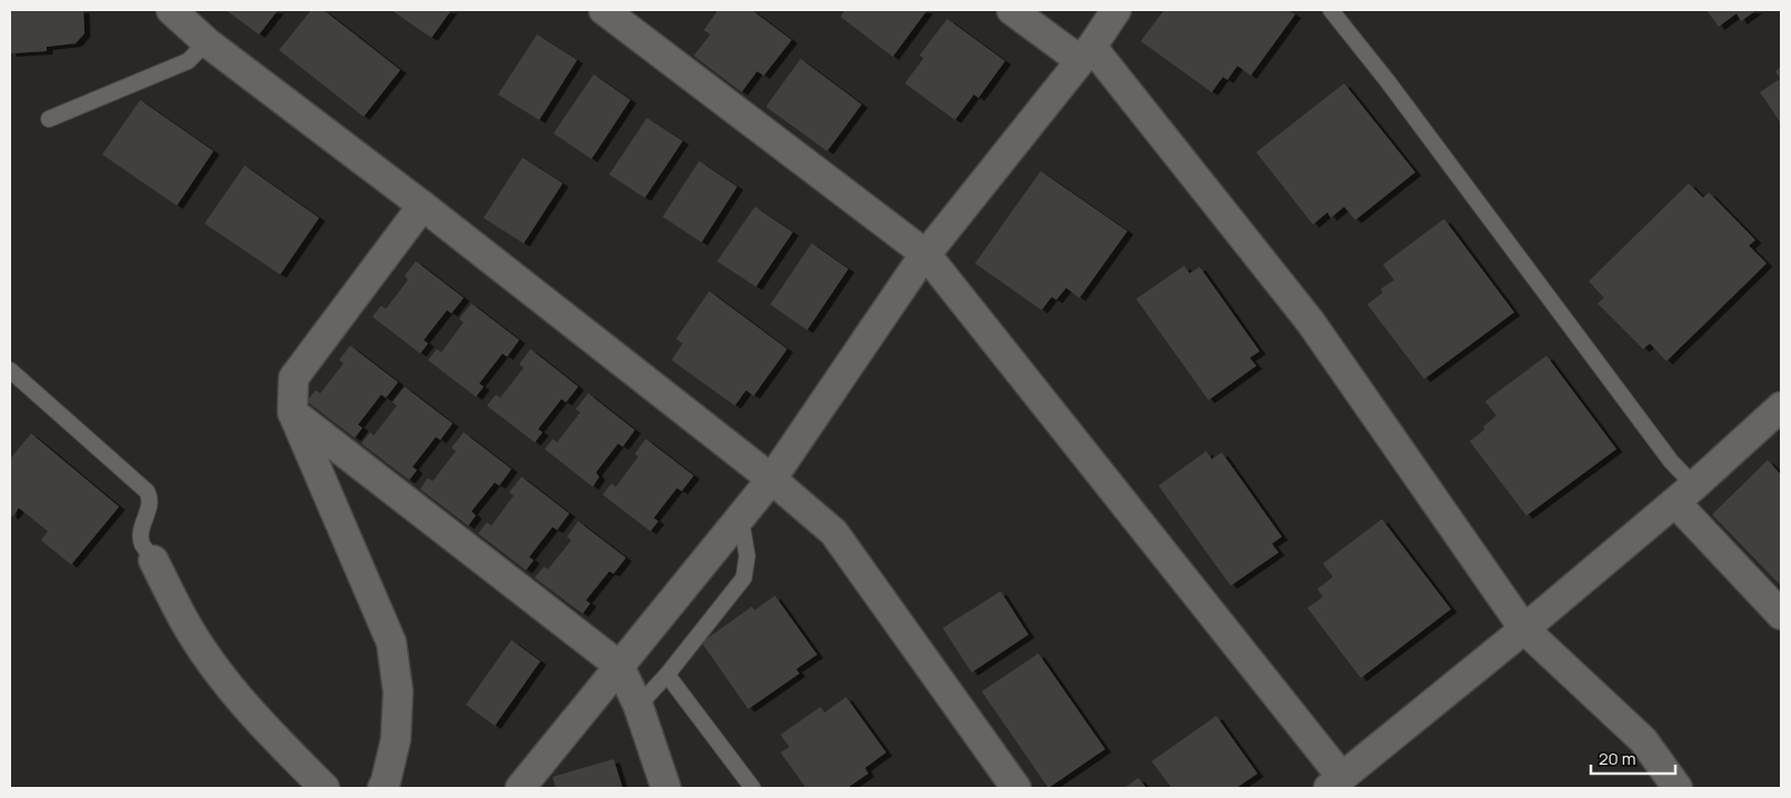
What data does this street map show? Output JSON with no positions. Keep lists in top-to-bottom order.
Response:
{
  "scale_bar": "20 m"
}
